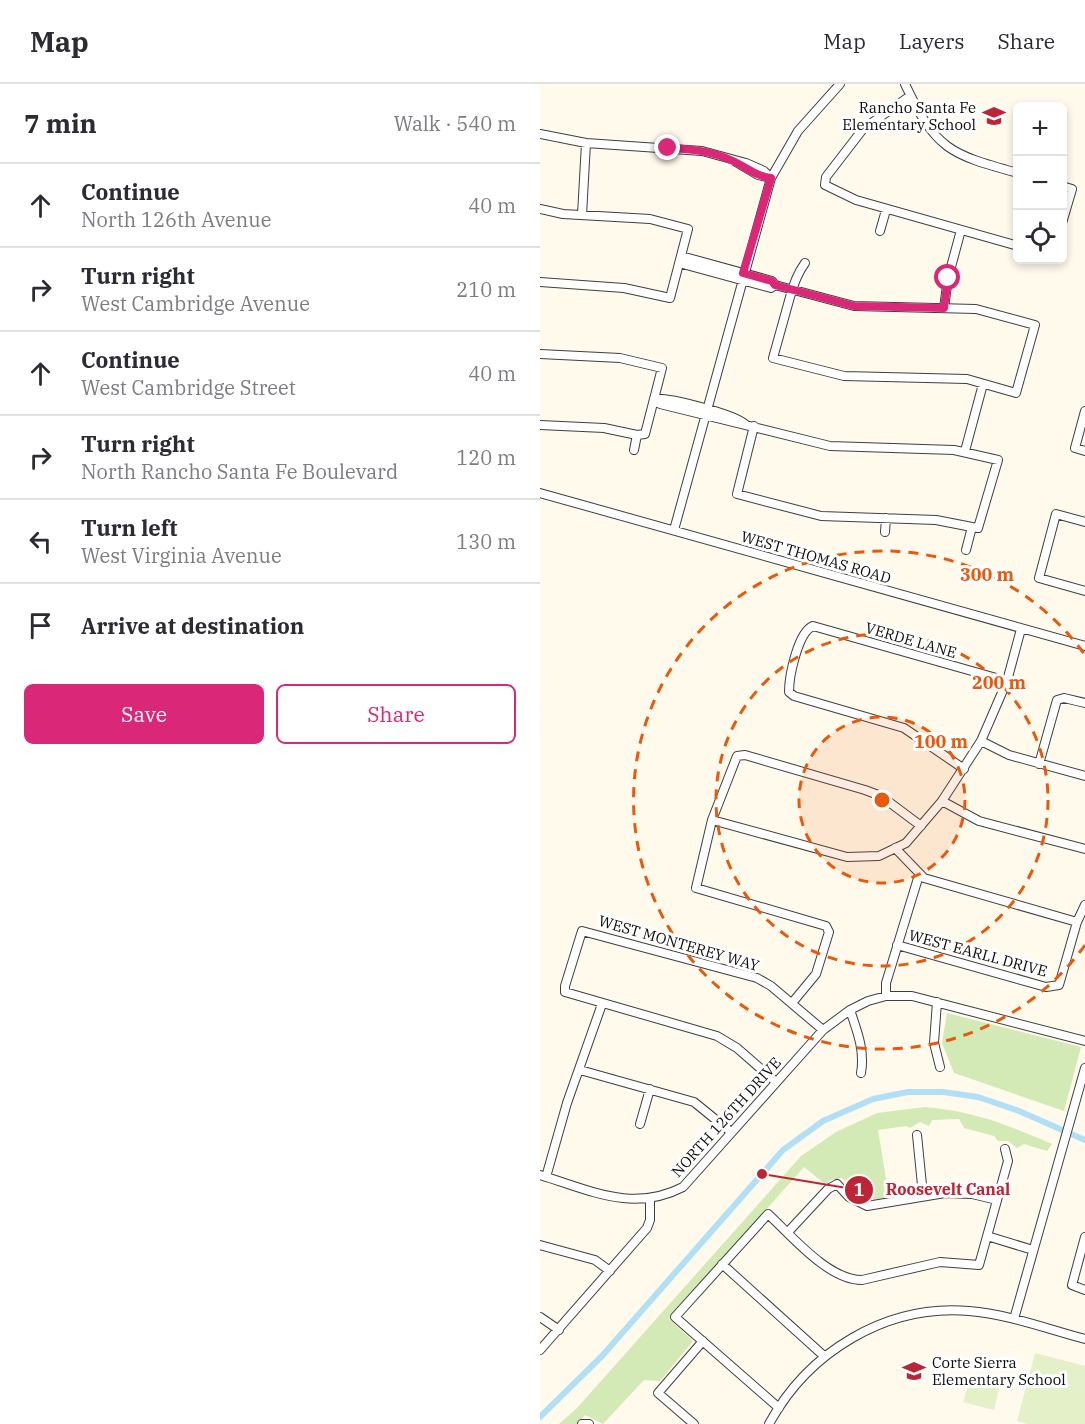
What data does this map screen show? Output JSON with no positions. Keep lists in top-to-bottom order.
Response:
{
  "streets": {
    "street": [
      "WEST THOMAS ROAD",
      "VERDE LANE",
      "WEST MONTEREY WAY",
      "WEST EARLL DRIVE",
      "NORTH 126TH DRIVE"
    ]
  },
  "crossings": [
    ["WEST MONTEREY WAY", "NORTH 126TH DRIVE"]
  ],
  "places": {
    "school or university": ["Rancho Santa Fe Elementary School", "Corte Sierra Elementary School"],
    "other": ["Roosevelt Canal"]
  },
  "page": {
    "header": "Map",
    "nav": ["Map", "Layers", "Share"],
    "heading": ["7 min", "Walk · 540 m"],
    "map_buttons": ["+", "−"],
    "list": [
      ["Continue", "North 126th Avenue", "40 m"],
      ["Turn right", "West Cambridge Avenue", "210 m"],
      ["Continue", "West Cambridge Street", "40 m"],
      ["Turn right", "North Rancho Santa Fe Boulevard", "120 m"],
      ["Turn left", "West Virginia Avenue", "130 m"],
      "Arrive at destination"
    ],
    "buttons": ["Save", "Share"]
  },
  "rings": ["300 m", "200 m", "100 m"]
}
